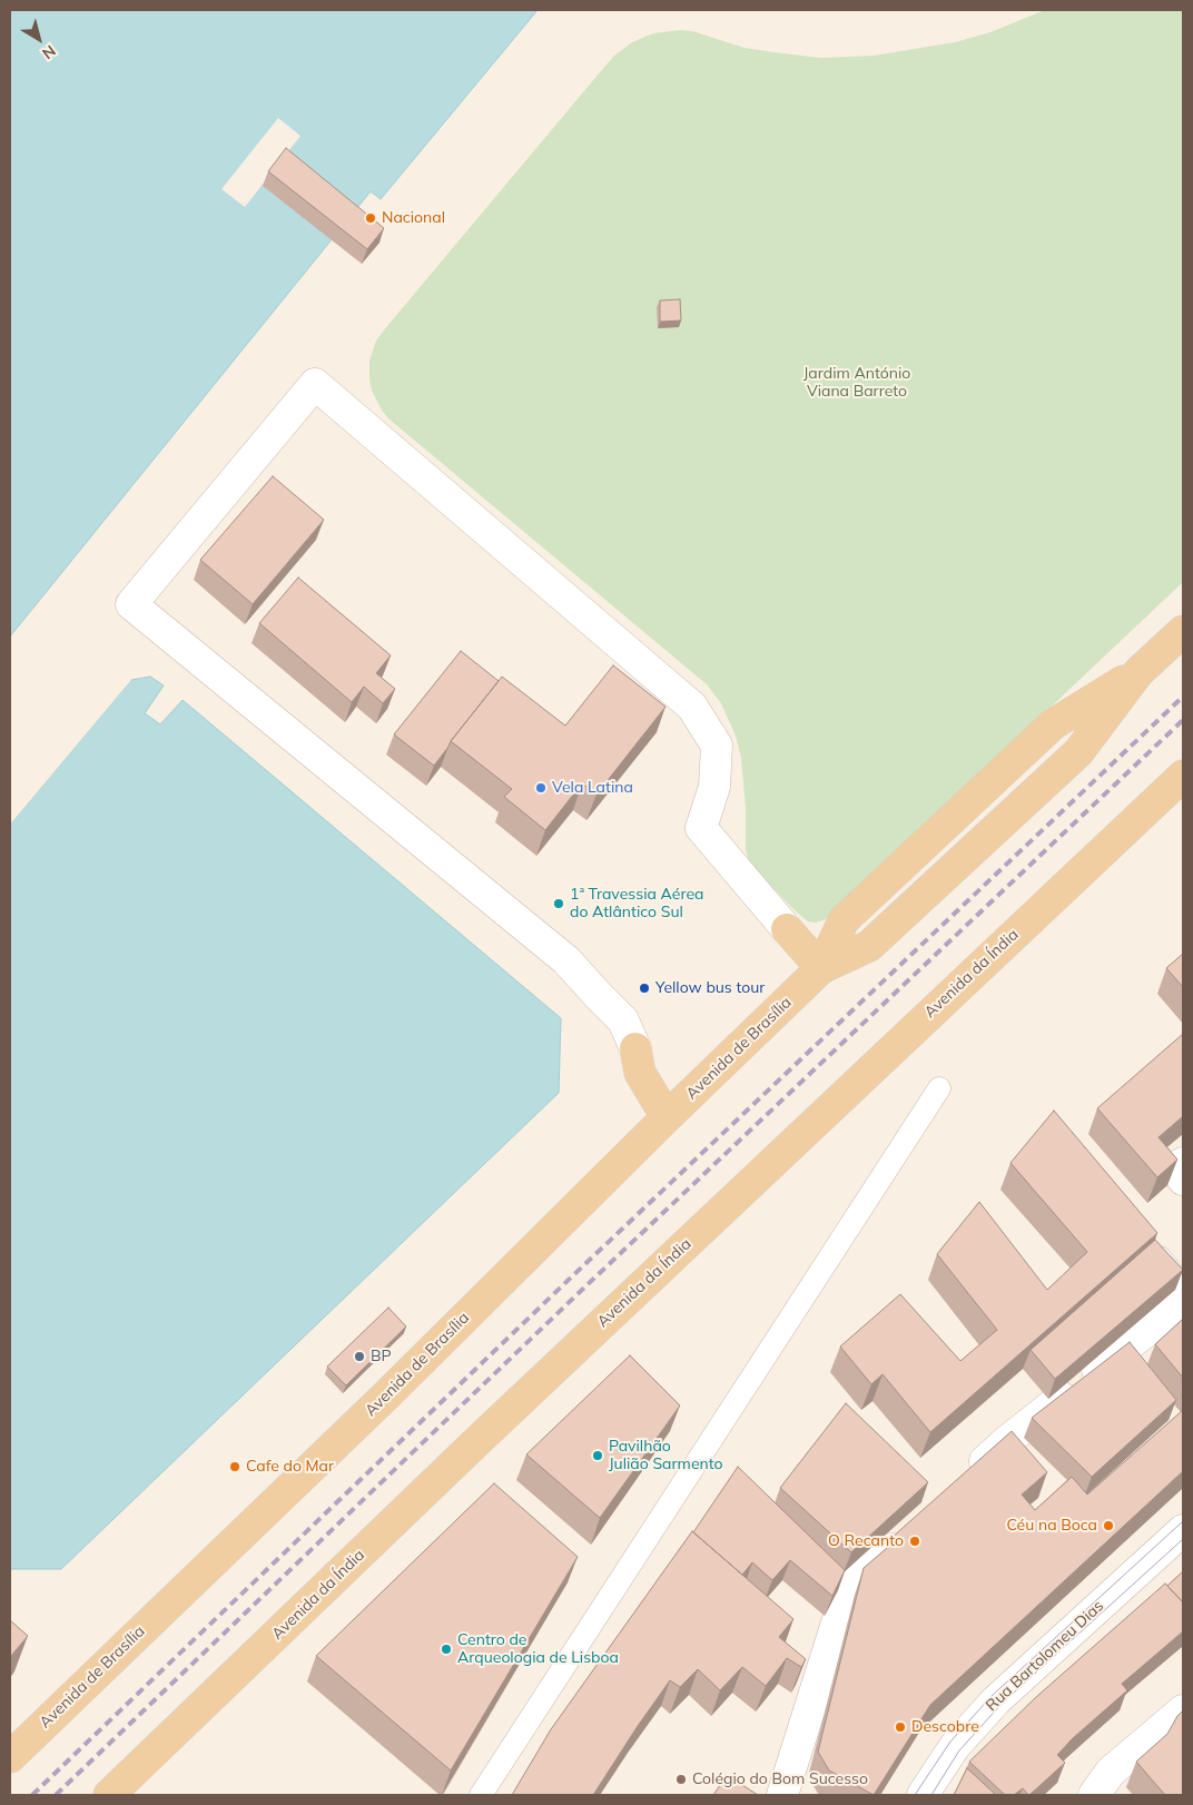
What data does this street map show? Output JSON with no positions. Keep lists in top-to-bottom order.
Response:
{
  "streets": {
    "main road": ["Avenida da Índia", "Avenida de Brasília"],
    "street": ["Rua Bartolomeu Dias"]
  },
  "parks": ["Jardim António Viana Barreto"],
  "places": [
    "Nacional",
    "Vela Latina",
    "1ª Travessia Aérea do Atlântico Sul",
    "Yellow bus tour",
    "BP",
    "Pavilhão Julião Sarmento",
    "Cafe do Mar",
    "Céu na Boca",
    "O Recanto",
    "Centro de Arqueologia de Lisboa",
    "Descobre",
    "Colégio do Bom Sucesso"
  ],
  "north": "bottom right"
}
